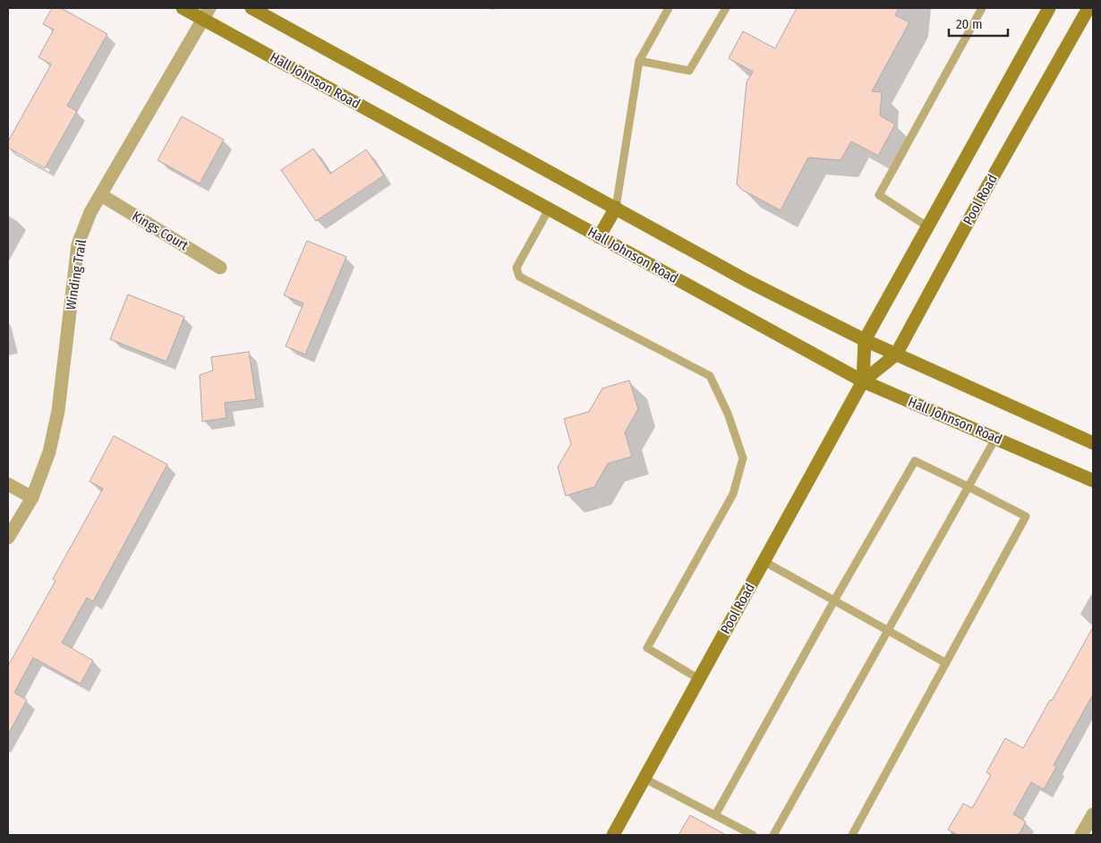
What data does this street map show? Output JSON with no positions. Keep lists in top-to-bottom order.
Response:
{
  "streets": {
    "main road": ["Hall Johnson Road", "Pool Road"],
    "street": ["Kings Court", "Winding Trail"]
  },
  "crossings": [
    ["Hall Johnson Road", "Pool Road"],
    ["Hall Johnson Road", "Winding Trail"],
    ["Kings Court", "Winding Trail"]
  ],
  "scale_bar": "20 m"
}
